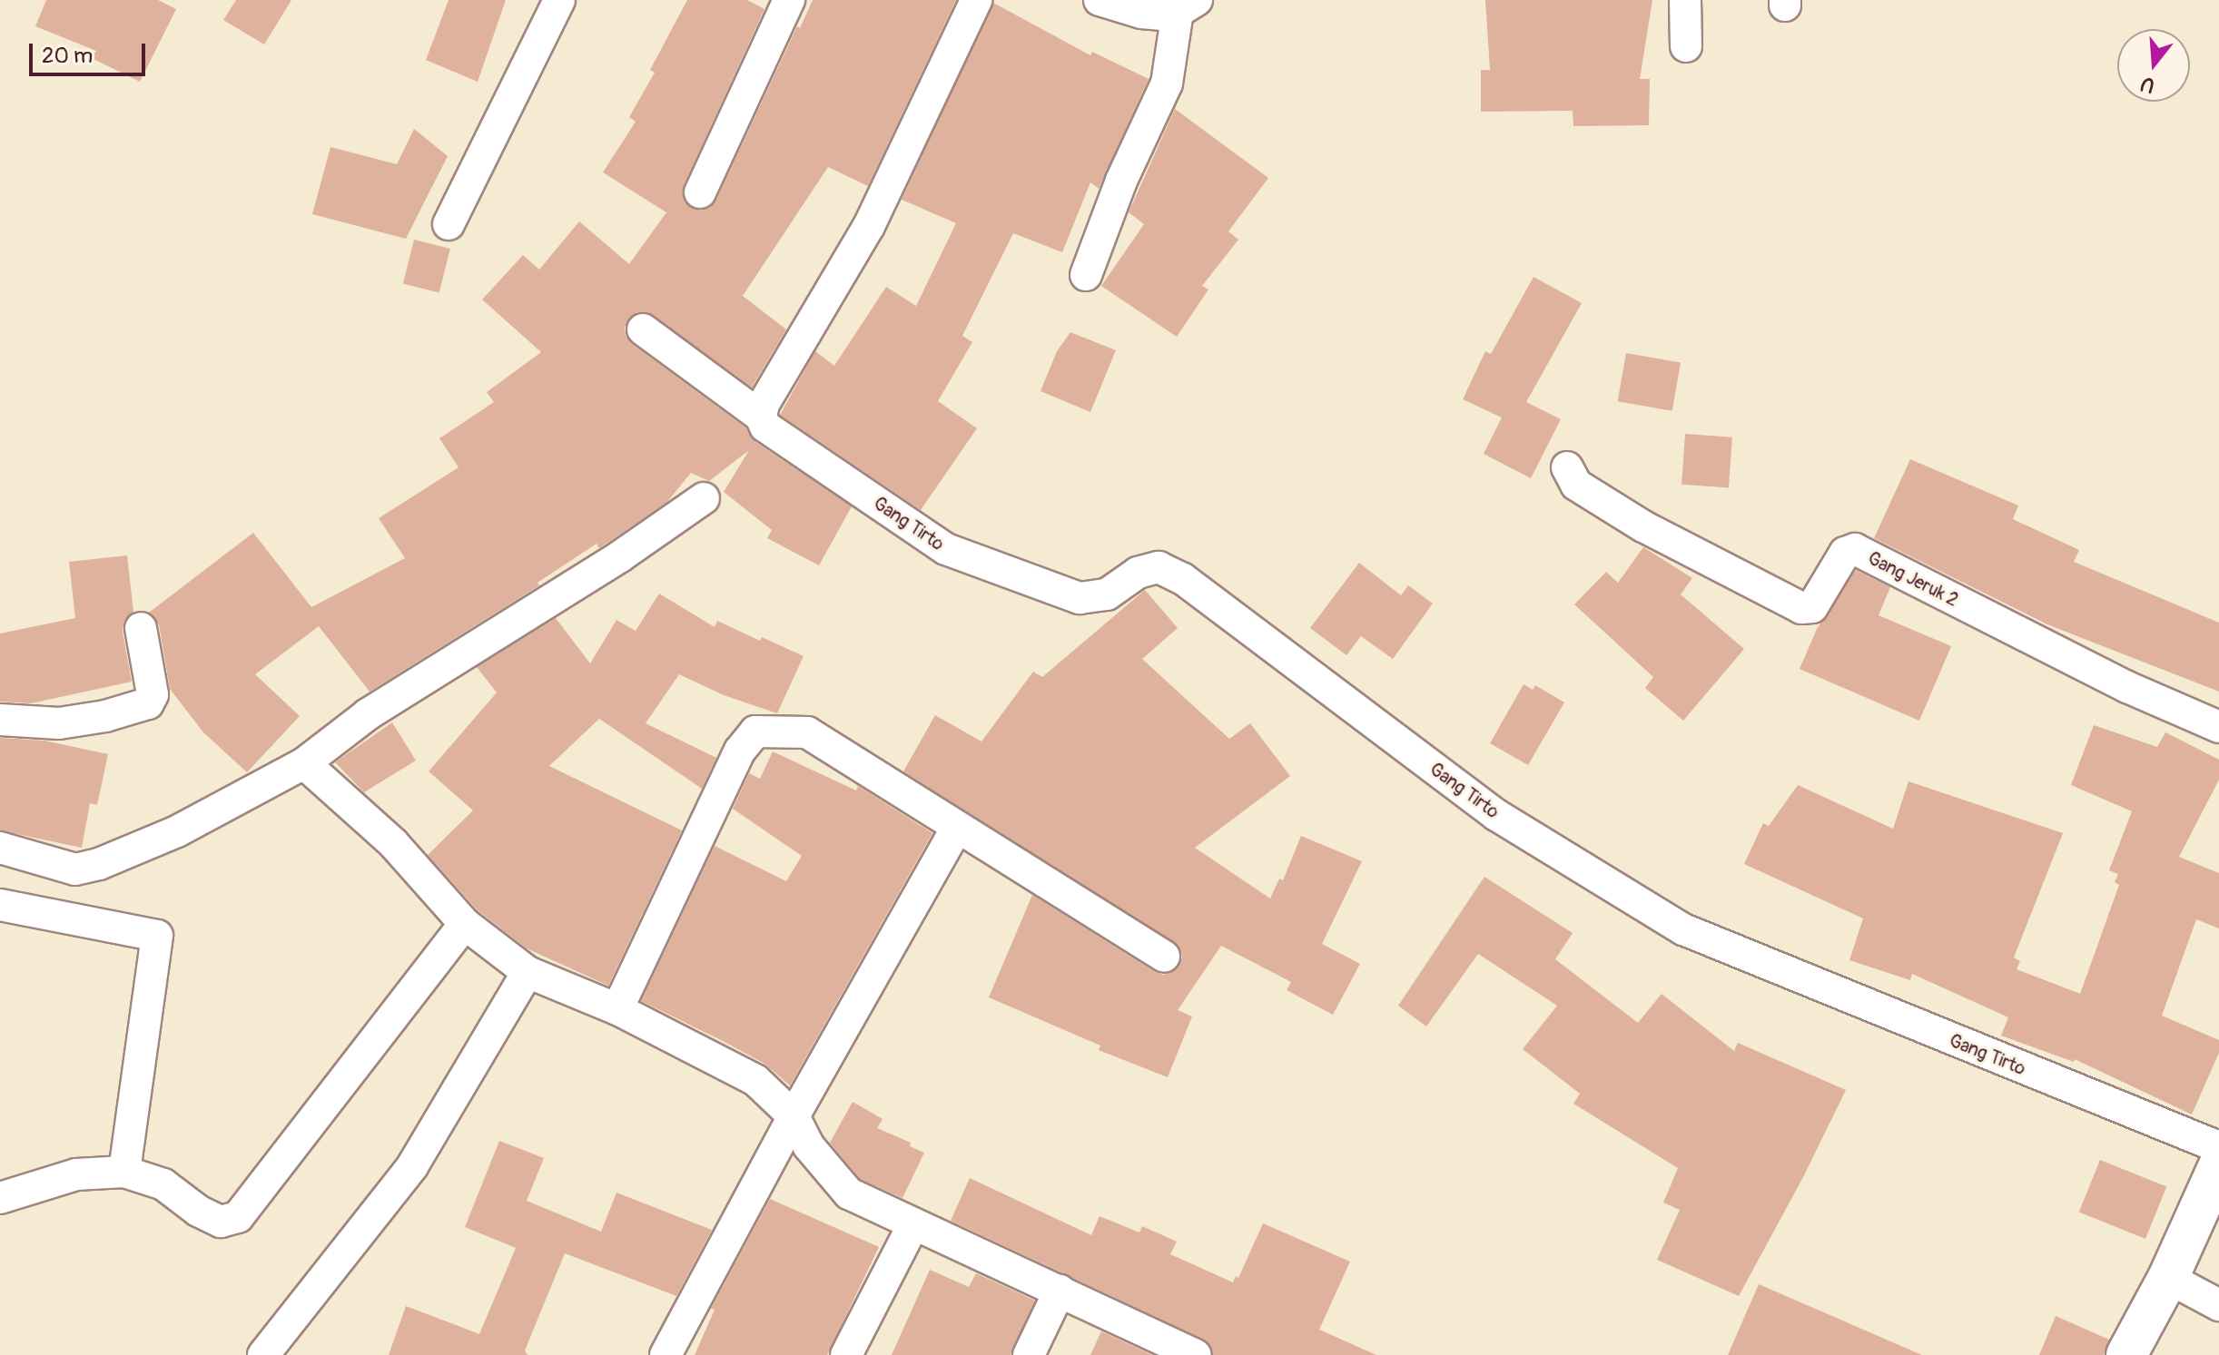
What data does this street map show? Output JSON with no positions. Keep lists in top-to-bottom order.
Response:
{
  "streets": {
    "street": ["Gang Tirto", "Gang Jeruk 2"]
  },
  "scale_bar": "20 m",
  "north": "bottom"
}
